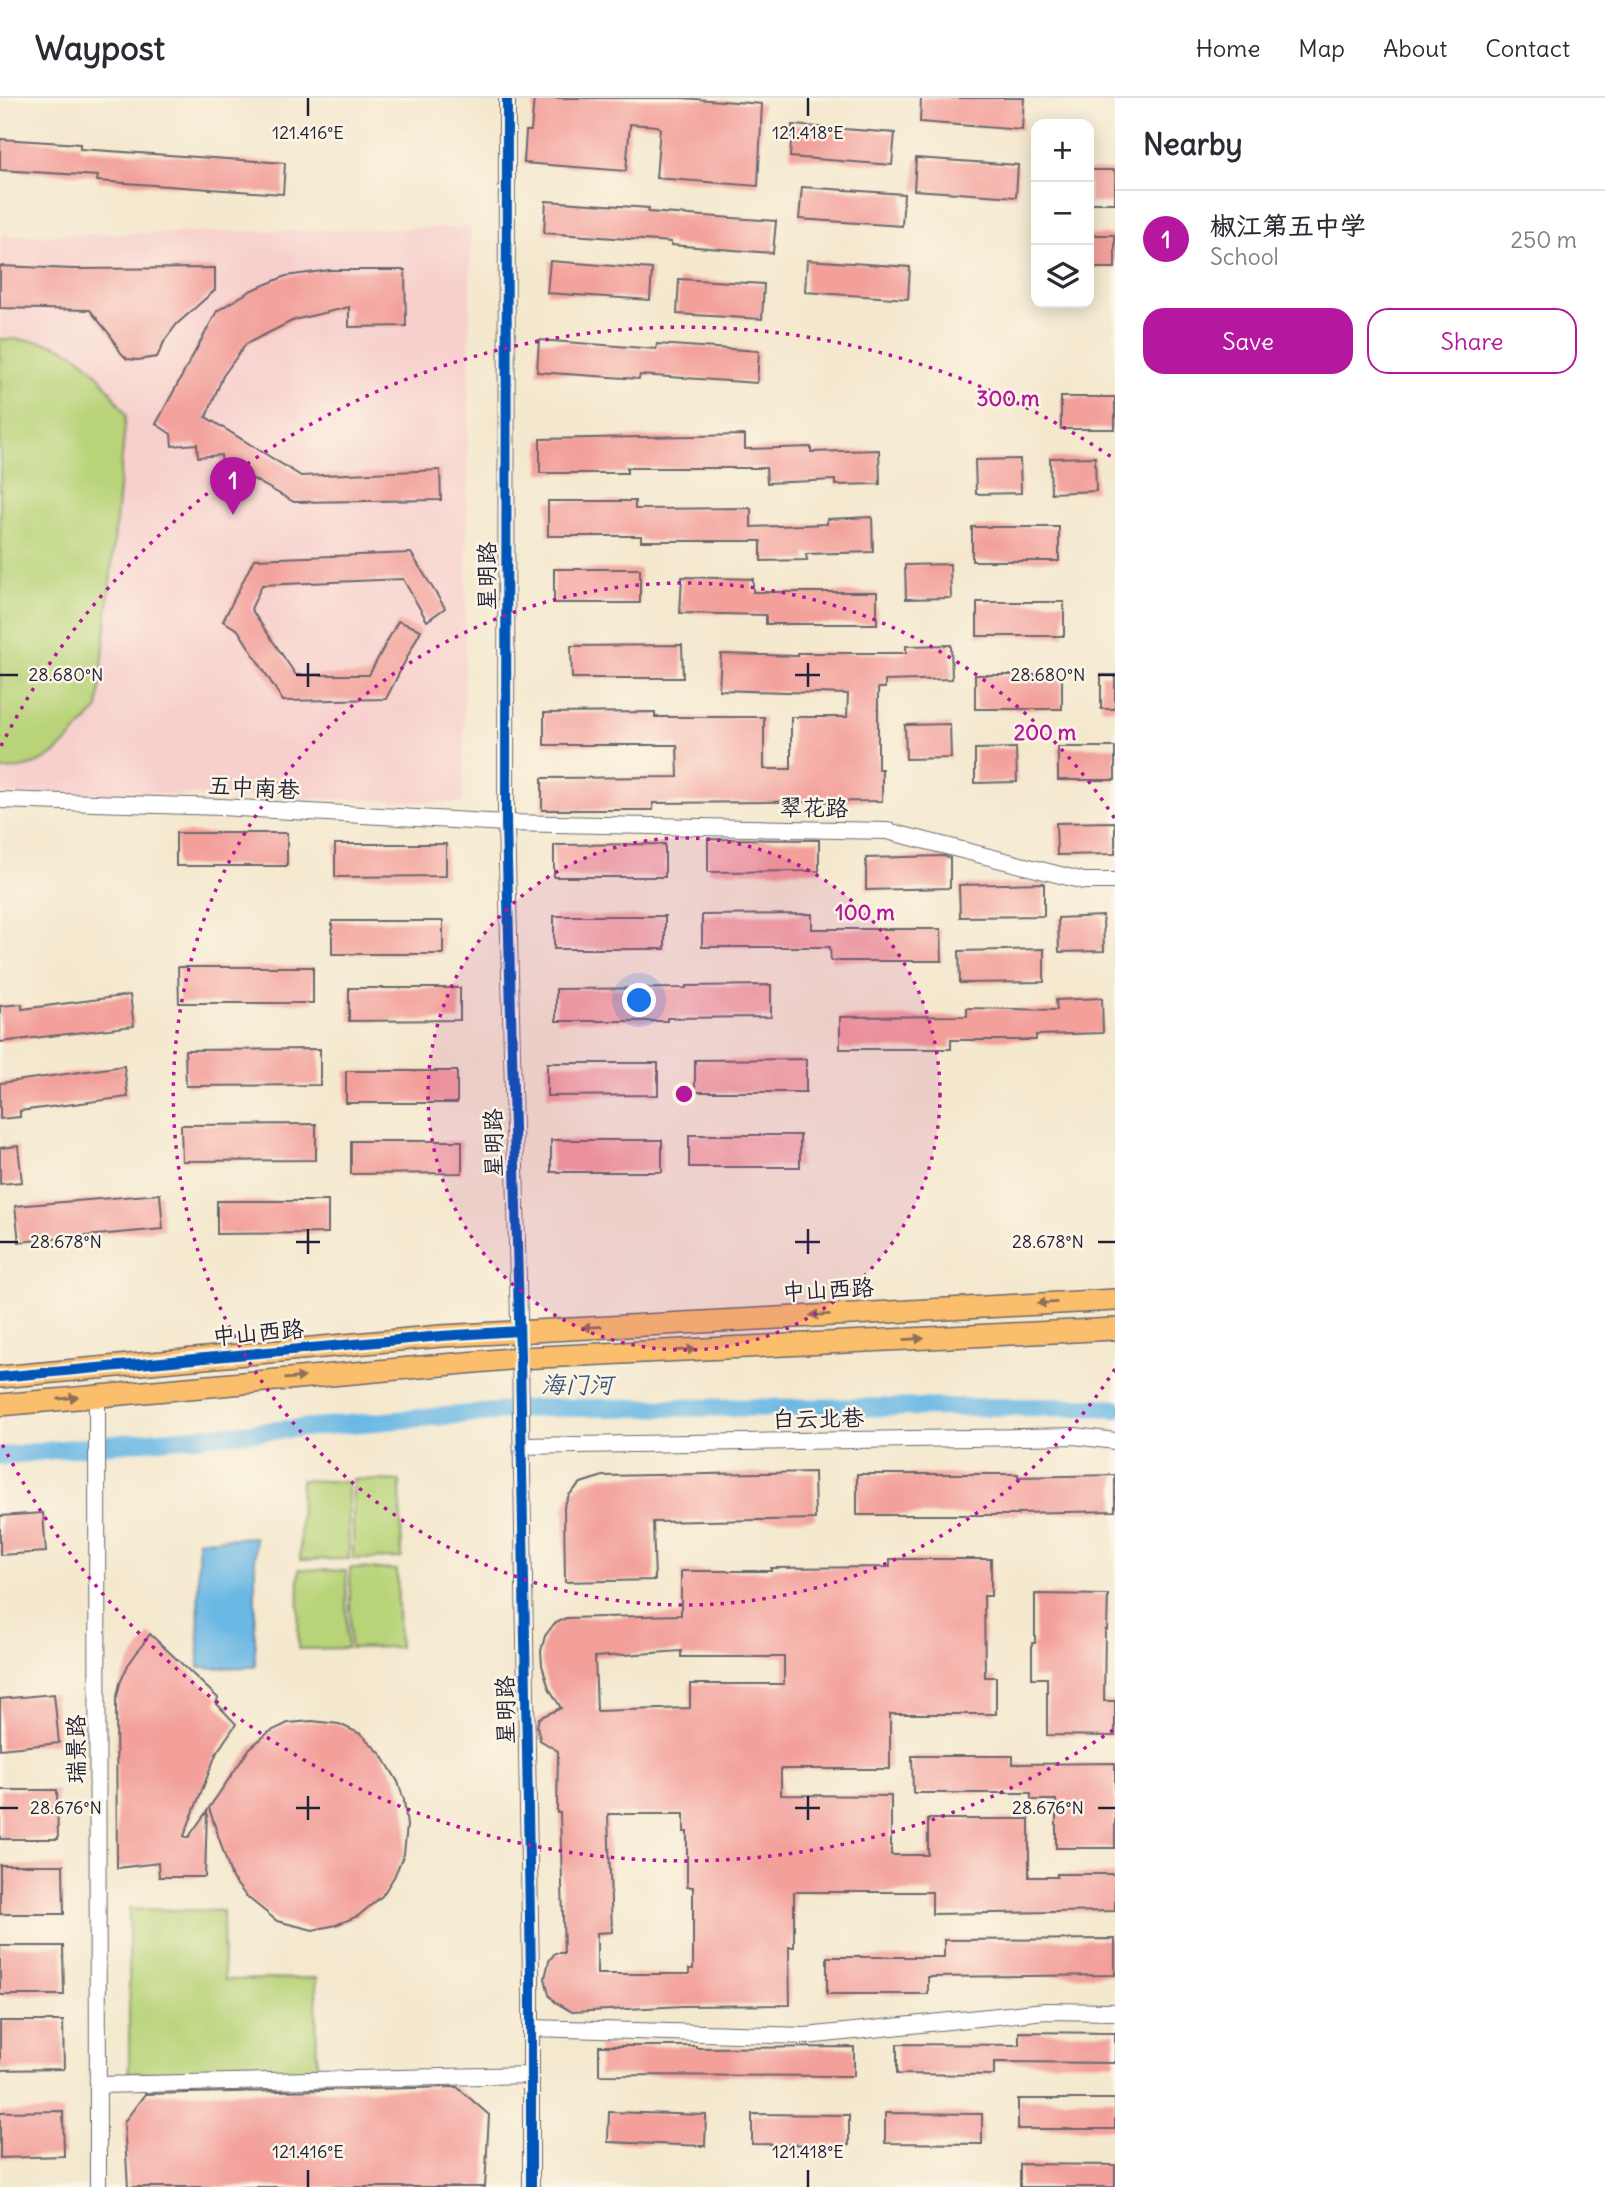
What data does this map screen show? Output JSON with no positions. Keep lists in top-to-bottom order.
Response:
{
  "streets": {
    "main road": ["中山西路"],
    "street": [
      "星明路",
      "五中南巷",
      "翠花路",
      "白云北巷",
      "瑞景路"
    ]
  },
  "crossings": [
    ["星明路", "五中南巷"],
    ["星明路", "翠花路"],
    ["星明路", "中山西路"],
    ["星明路", "白云北巷"],
    ["五中南巷", "翠花路"]
  ],
  "water": ["海门河"],
  "page": {
    "header": "Waypost",
    "nav": [
      "Home",
      "Map",
      "About",
      "Contact"
    ],
    "heading": "Nearby",
    "map_buttons": ["+", "−"],
    "list": [
      {
        "mark": "1",
        "name": "椒江第五中学",
        "note": "School",
        "value": "250 m"
      }
    ],
    "buttons": ["Save", "Share"],
    "pins": "1"
  },
  "coordinates": [
    "121.416°E",
    "121.418°E",
    "28.680°N",
    "28.678°N",
    "28.676°N"
  ],
  "rings": ["300 m", "200 m", "100 m"]
}
